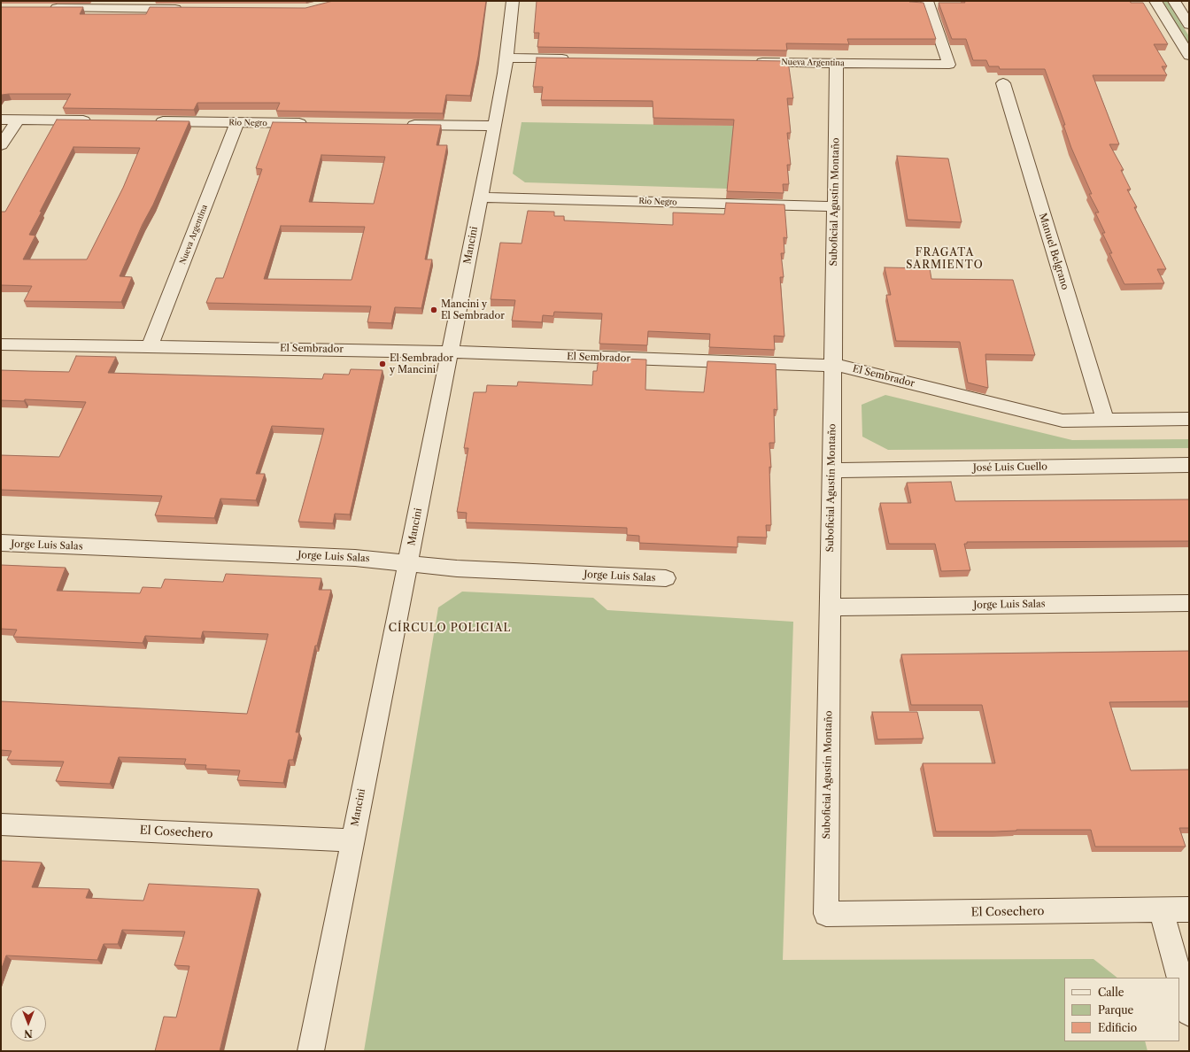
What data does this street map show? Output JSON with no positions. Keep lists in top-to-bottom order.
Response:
{
  "streets": {
    "street": [
      "Nueva Argentina",
      "Río Negro",
      "Suboficial Agustín Montaño",
      "Mancini",
      "Manuel Belgrano",
      "El Sembrador",
      "José Luis Cuello",
      "Jorge Luis Salas",
      "El Cosechero"
    ]
  },
  "crossings": [
    ["Nueva Argentina", "Río Negro"],
    ["Nueva Argentina", "Suboficial Agustín Montaño"],
    ["Nueva Argentina", "El Sembrador"],
    ["Río Negro", "Suboficial Agustín Montaño"],
    ["Río Negro", "Mancini"],
    ["Suboficial Agustín Montaño", "El Sembrador"],
    ["Suboficial Agustín Montaño", "José Luis Cuello"],
    ["Suboficial Agustín Montaño", "Jorge Luis Salas"],
    ["Suboficial Agustín Montaño", "El Cosechero"],
    ["Mancini", "El Sembrador"],
    ["Mancini", "Jorge Luis Salas"],
    ["Mancini", "El Cosechero"],
    ["Manuel Belgrano", "El Sembrador"]
  ],
  "districts": ["FRAGATA SARMIENTO", "CÍRCULO POLICIAL"],
  "places": ["Mancini y El Sembrador", "El Sembrador y Mancini"],
  "legend": ["Calle", "Parque", "Edificio"],
  "north": "bottom"
}
